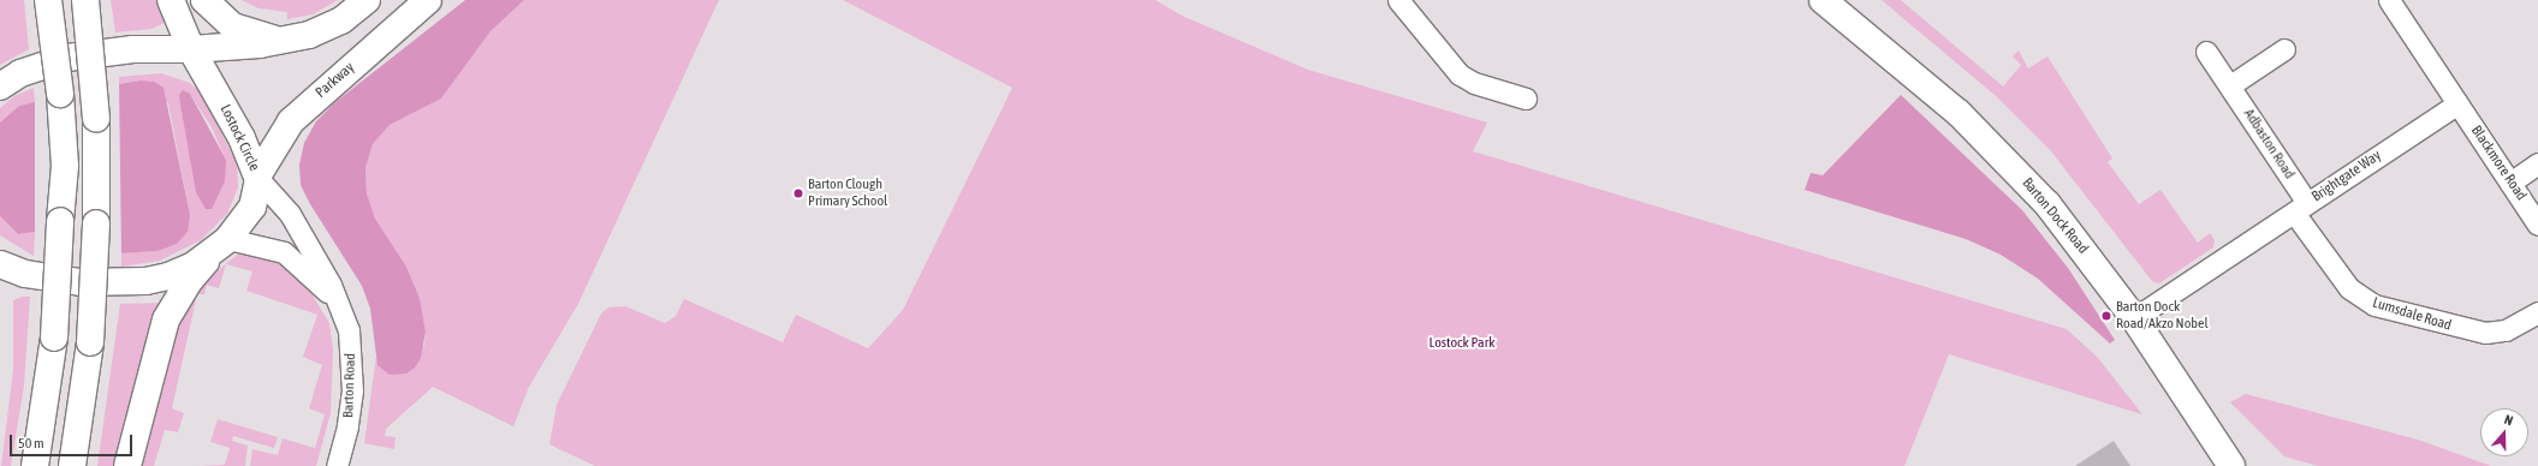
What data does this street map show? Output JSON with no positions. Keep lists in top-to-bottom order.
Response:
{
  "streets": {
    "main road": ["Parkway", "Lostock Circle", "Barton Dock Road"],
    "street": [
      "Adbaston Road",
      "Blackmore Road",
      "Brightgate Way",
      "Lumsdale Road",
      "Barton Road"
    ]
  },
  "crossings": [
    ["Parkway", "Lostock Circle"],
    ["Parkway", "Barton Road"],
    ["Lostock Circle", "Barton Road"],
    ["Adbaston Road", "Brightgate Way"],
    ["Adbaston Road", "Lumsdale Road"],
    ["Blackmore Road", "Brightgate Way"],
    ["Brightgate Way", "Barton Dock Road"],
    ["Brightgate Way", "Lumsdale Road"]
  ],
  "parks": ["Lostock Park"],
  "places": ["Barton Clough Primary School", "Barton Dock Road/Akzo Nobel"],
  "scale_bar": "50 m",
  "north": "top"
}
